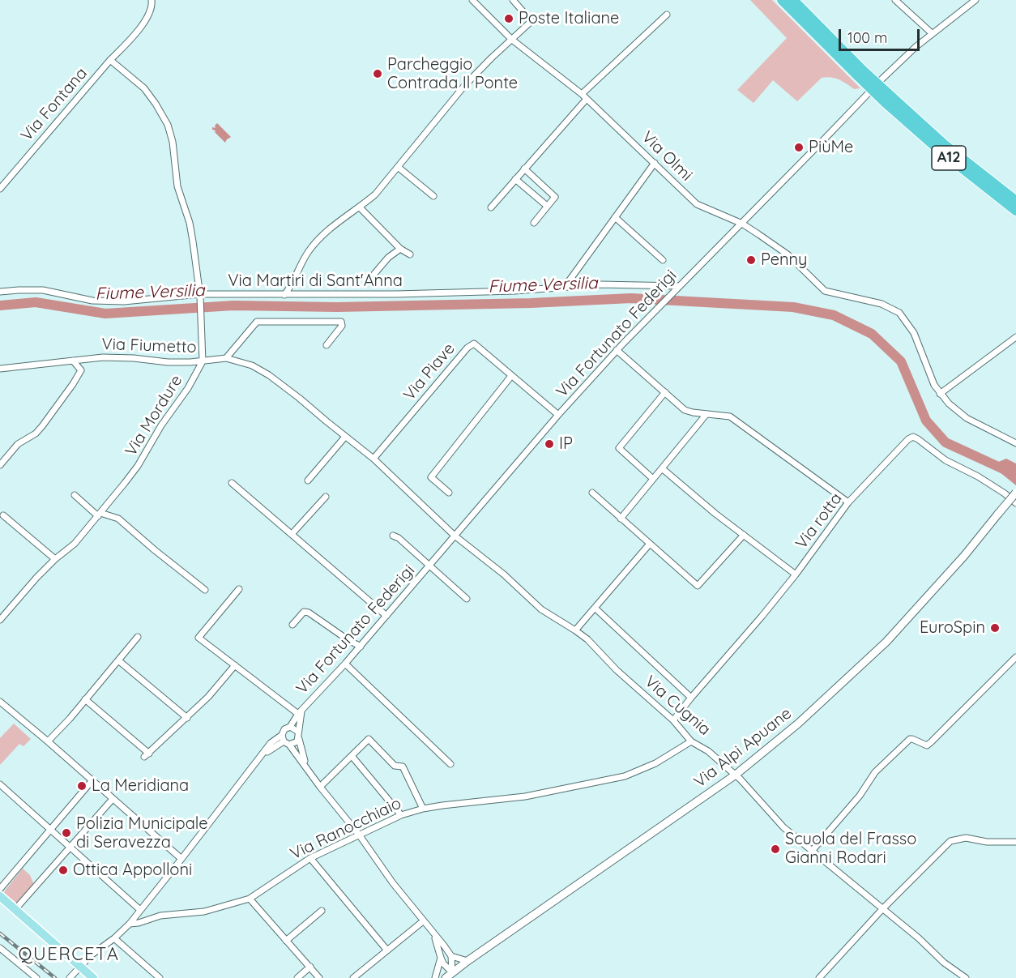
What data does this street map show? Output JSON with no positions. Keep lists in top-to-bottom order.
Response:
{
  "streets": {
    "highway": ["A12"],
    "main road": ["Via Alpi Apuane"],
    "street": [
      "Via Fontana",
      "Via Olmi",
      "Via Martiri di Sant'Anna",
      "Via Fortunato Federigi",
      "Via Fiumetto",
      "Via Piave",
      "Via Mordure",
      "Via rotta",
      "Via Cugnia",
      "Via Ranocchiaio"
    ]
  },
  "crossings": [
    ["Via Olmi", "Via Fortunato Federigi"],
    ["Via Martiri di Sant'Anna", "Via Fortunato Federigi"],
    ["Via Fortunato Federigi", "Via Fiumetto"],
    ["Via Fortunato Federigi", "Via Piave"],
    ["Via Fortunato Federigi", "Via Cugnia"],
    ["Via Fiumetto", "Via Piave"],
    ["Via Fiumetto", "Via Mordure"],
    ["Via Fiumetto", "Via Cugnia"],
    ["Via rotta", "Via Cugnia"],
    ["Via Cugnia", "Via Alpi Apuane"],
    ["Via Cugnia", "Via Ranocchiaio"]
  ],
  "districts": ["QUERCETA"],
  "water": ["Fiume Versilia"],
  "places": [
    "Poste Italiane",
    "Parcheggio Contrada Il Ponte",
    "PiùMe",
    "Penny",
    "IP",
    "EuroSpin",
    "La Meridiana",
    "Polizia Municipale di Seravezza",
    "Scuola del Frasso Gianni Rodari",
    "Ottica Appolloni"
  ],
  "scale_bar": "100 m"
}
